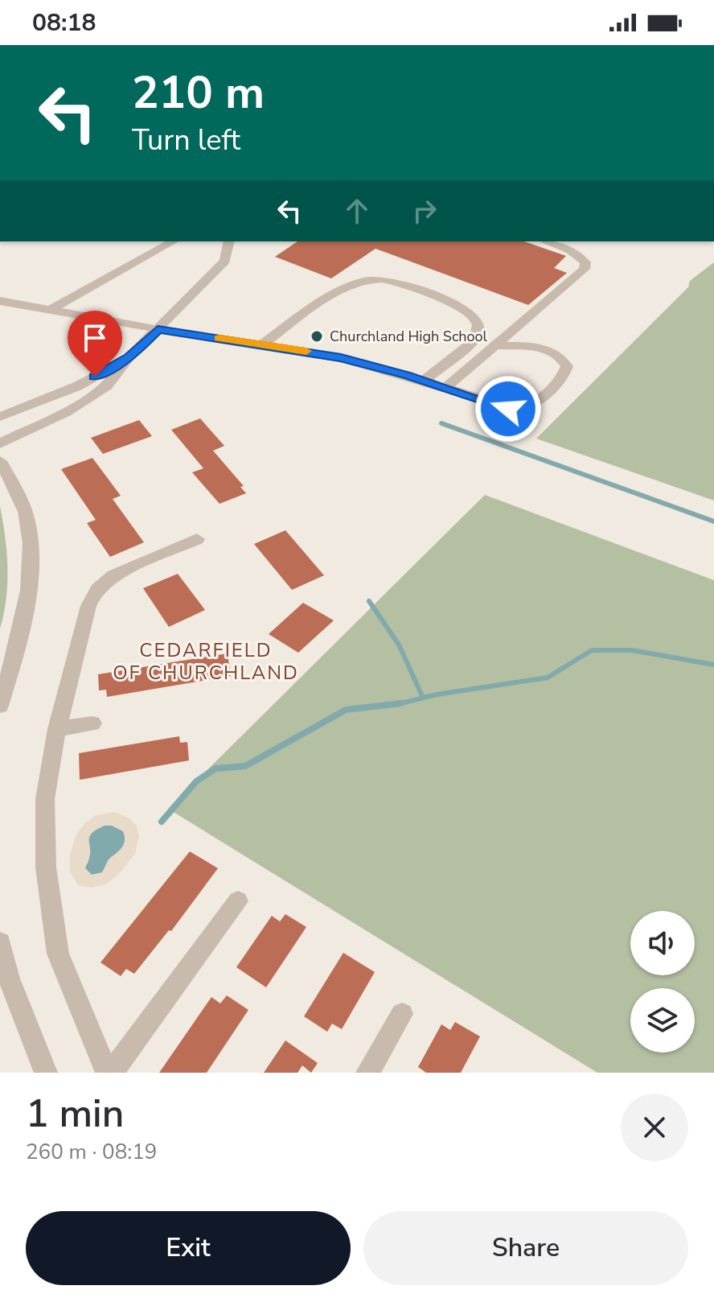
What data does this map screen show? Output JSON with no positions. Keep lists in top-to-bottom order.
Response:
{
  "districts": ["CEDARFIELD OF CHURCHLAND"],
  "places": ["Churchland High School"],
  "page": {
    "status": "08:18",
    "turn": ["210 m", "Turn left"],
    "heading": ["1 min", "260 m · 08:19"],
    "buttons": ["Exit", "Share"]
  }
}
